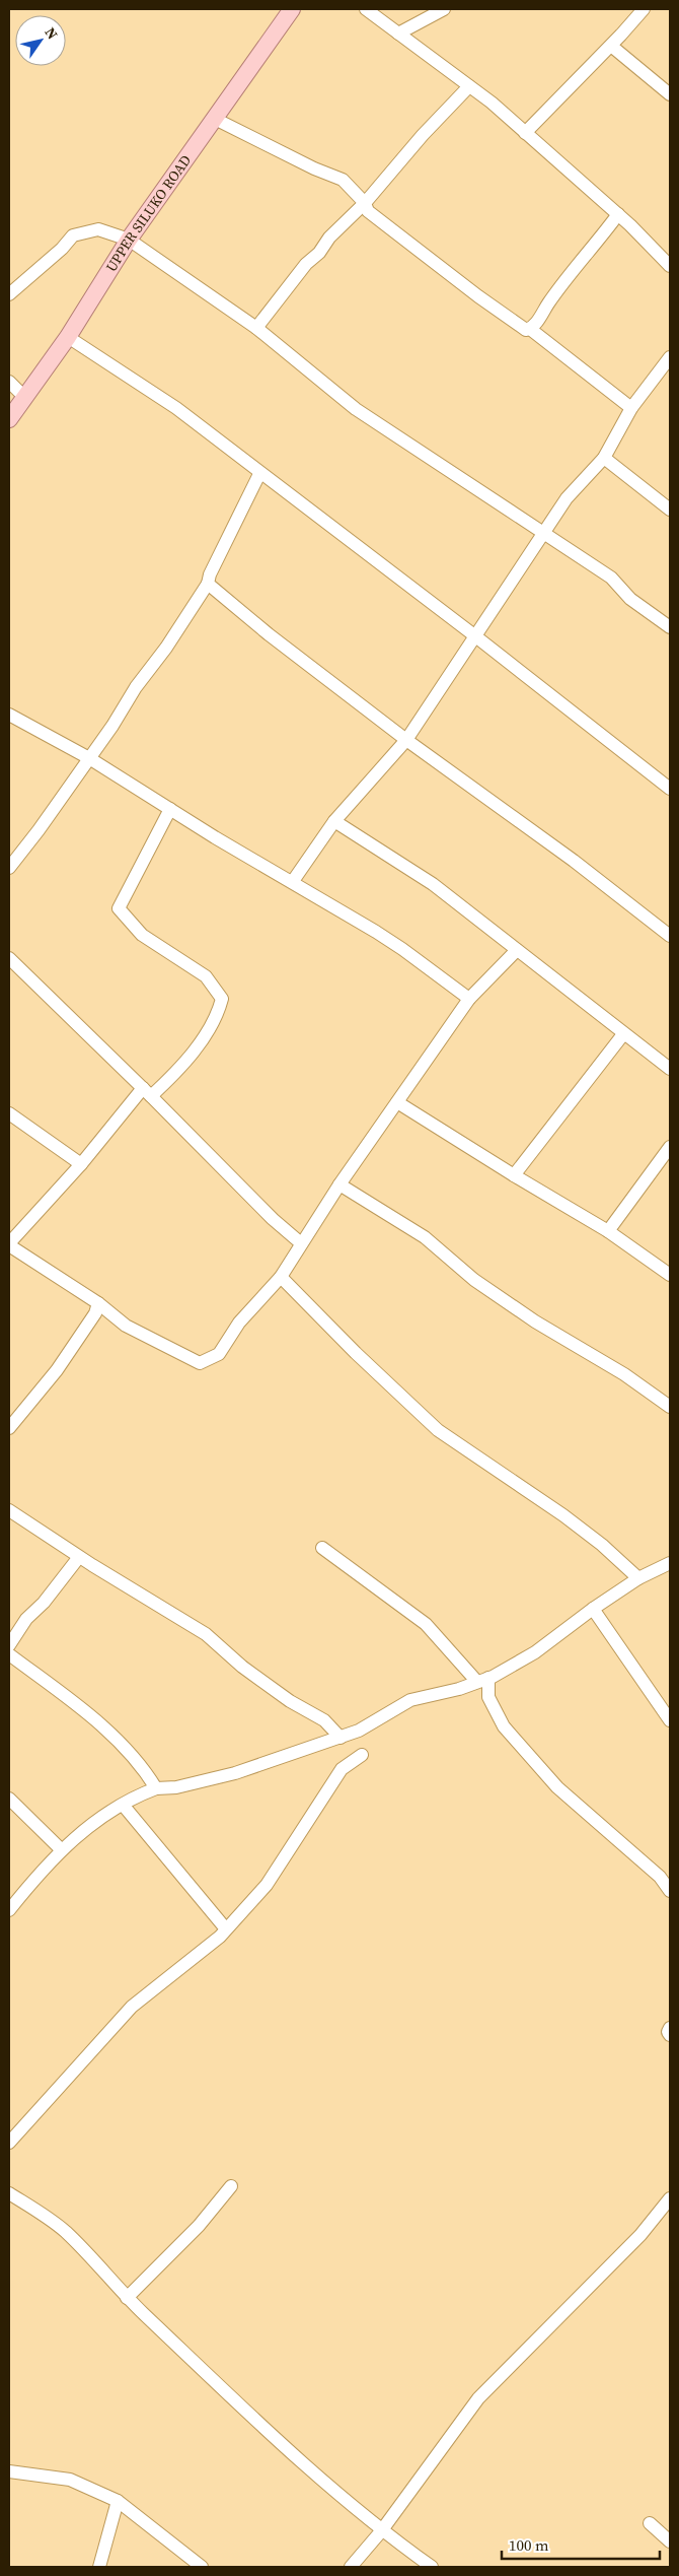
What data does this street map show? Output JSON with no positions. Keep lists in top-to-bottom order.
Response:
{
  "streets": {
    "main road": ["UPPER SILUKO ROAD"]
  },
  "scale_bar": "100 m",
  "north": "top right"
}
